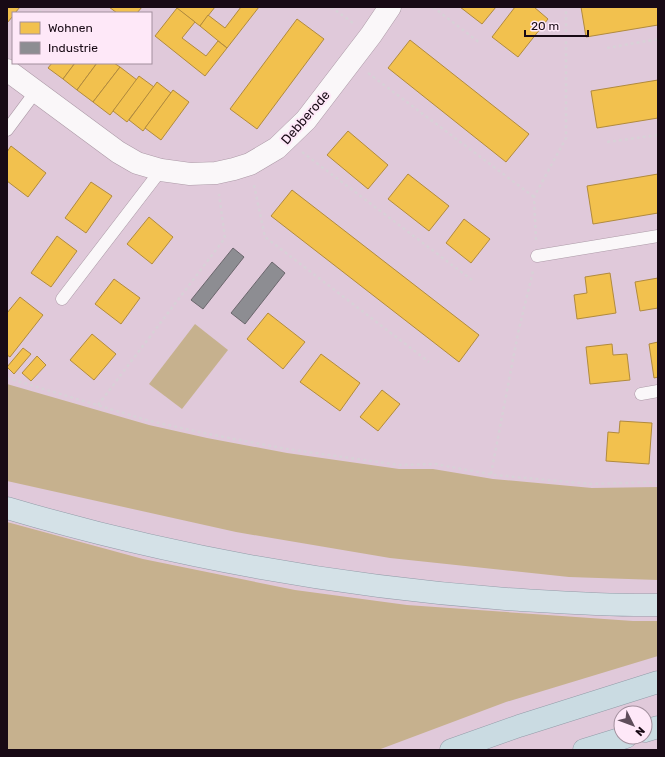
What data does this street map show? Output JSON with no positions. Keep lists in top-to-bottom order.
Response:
{
  "streets": {
    "street": ["Debberode"]
  },
  "legend": ["Wohnen", "Industrie"],
  "scale_bar": "20 m",
  "north": "bottom right"
}
